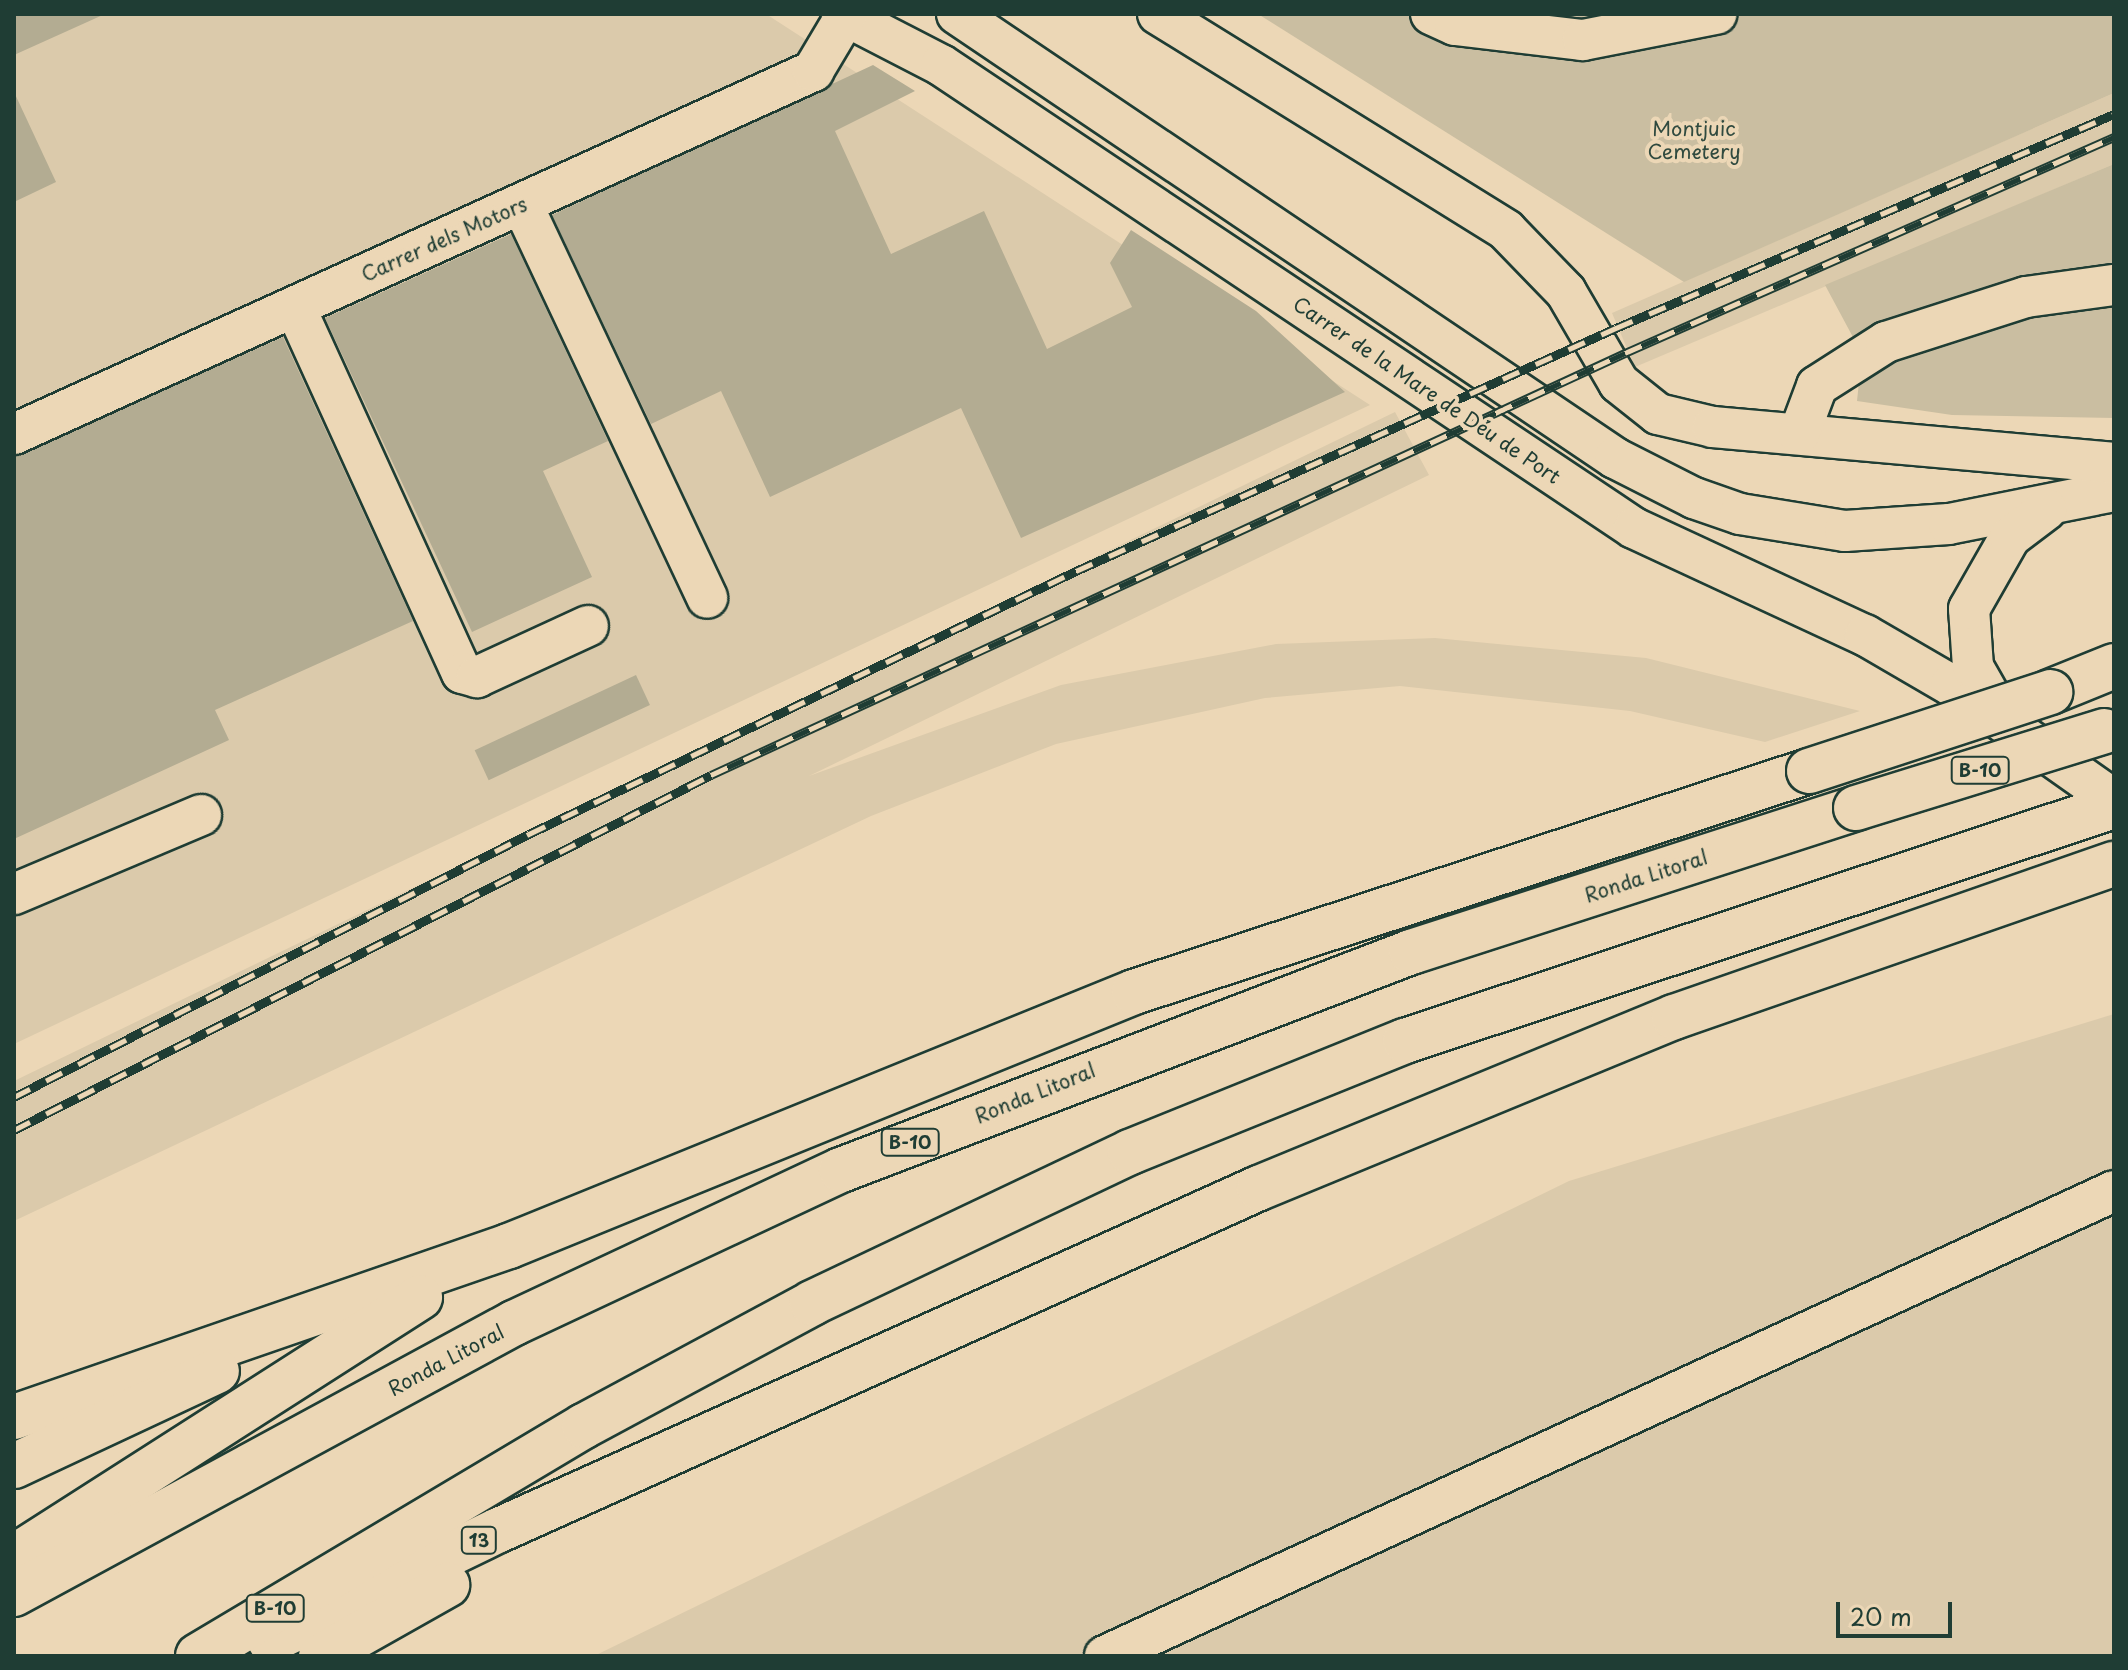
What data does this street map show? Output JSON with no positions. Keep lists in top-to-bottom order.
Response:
{
  "streets": {
    "highway": ["B-10", "Ronda Litoral", "13"],
    "street": ["Carrer dels Motors", "Carrer de la Mare de Déu de Port"]
  },
  "crossings": [
    ["Carrer dels Motors", "Carrer de la Mare de Déu de Port"],
    ["Carrer de la Mare de Déu de Port", "B-10"]
  ],
  "parks": ["Montjuic Cemetery"],
  "scale_bar": "20 m"
}
